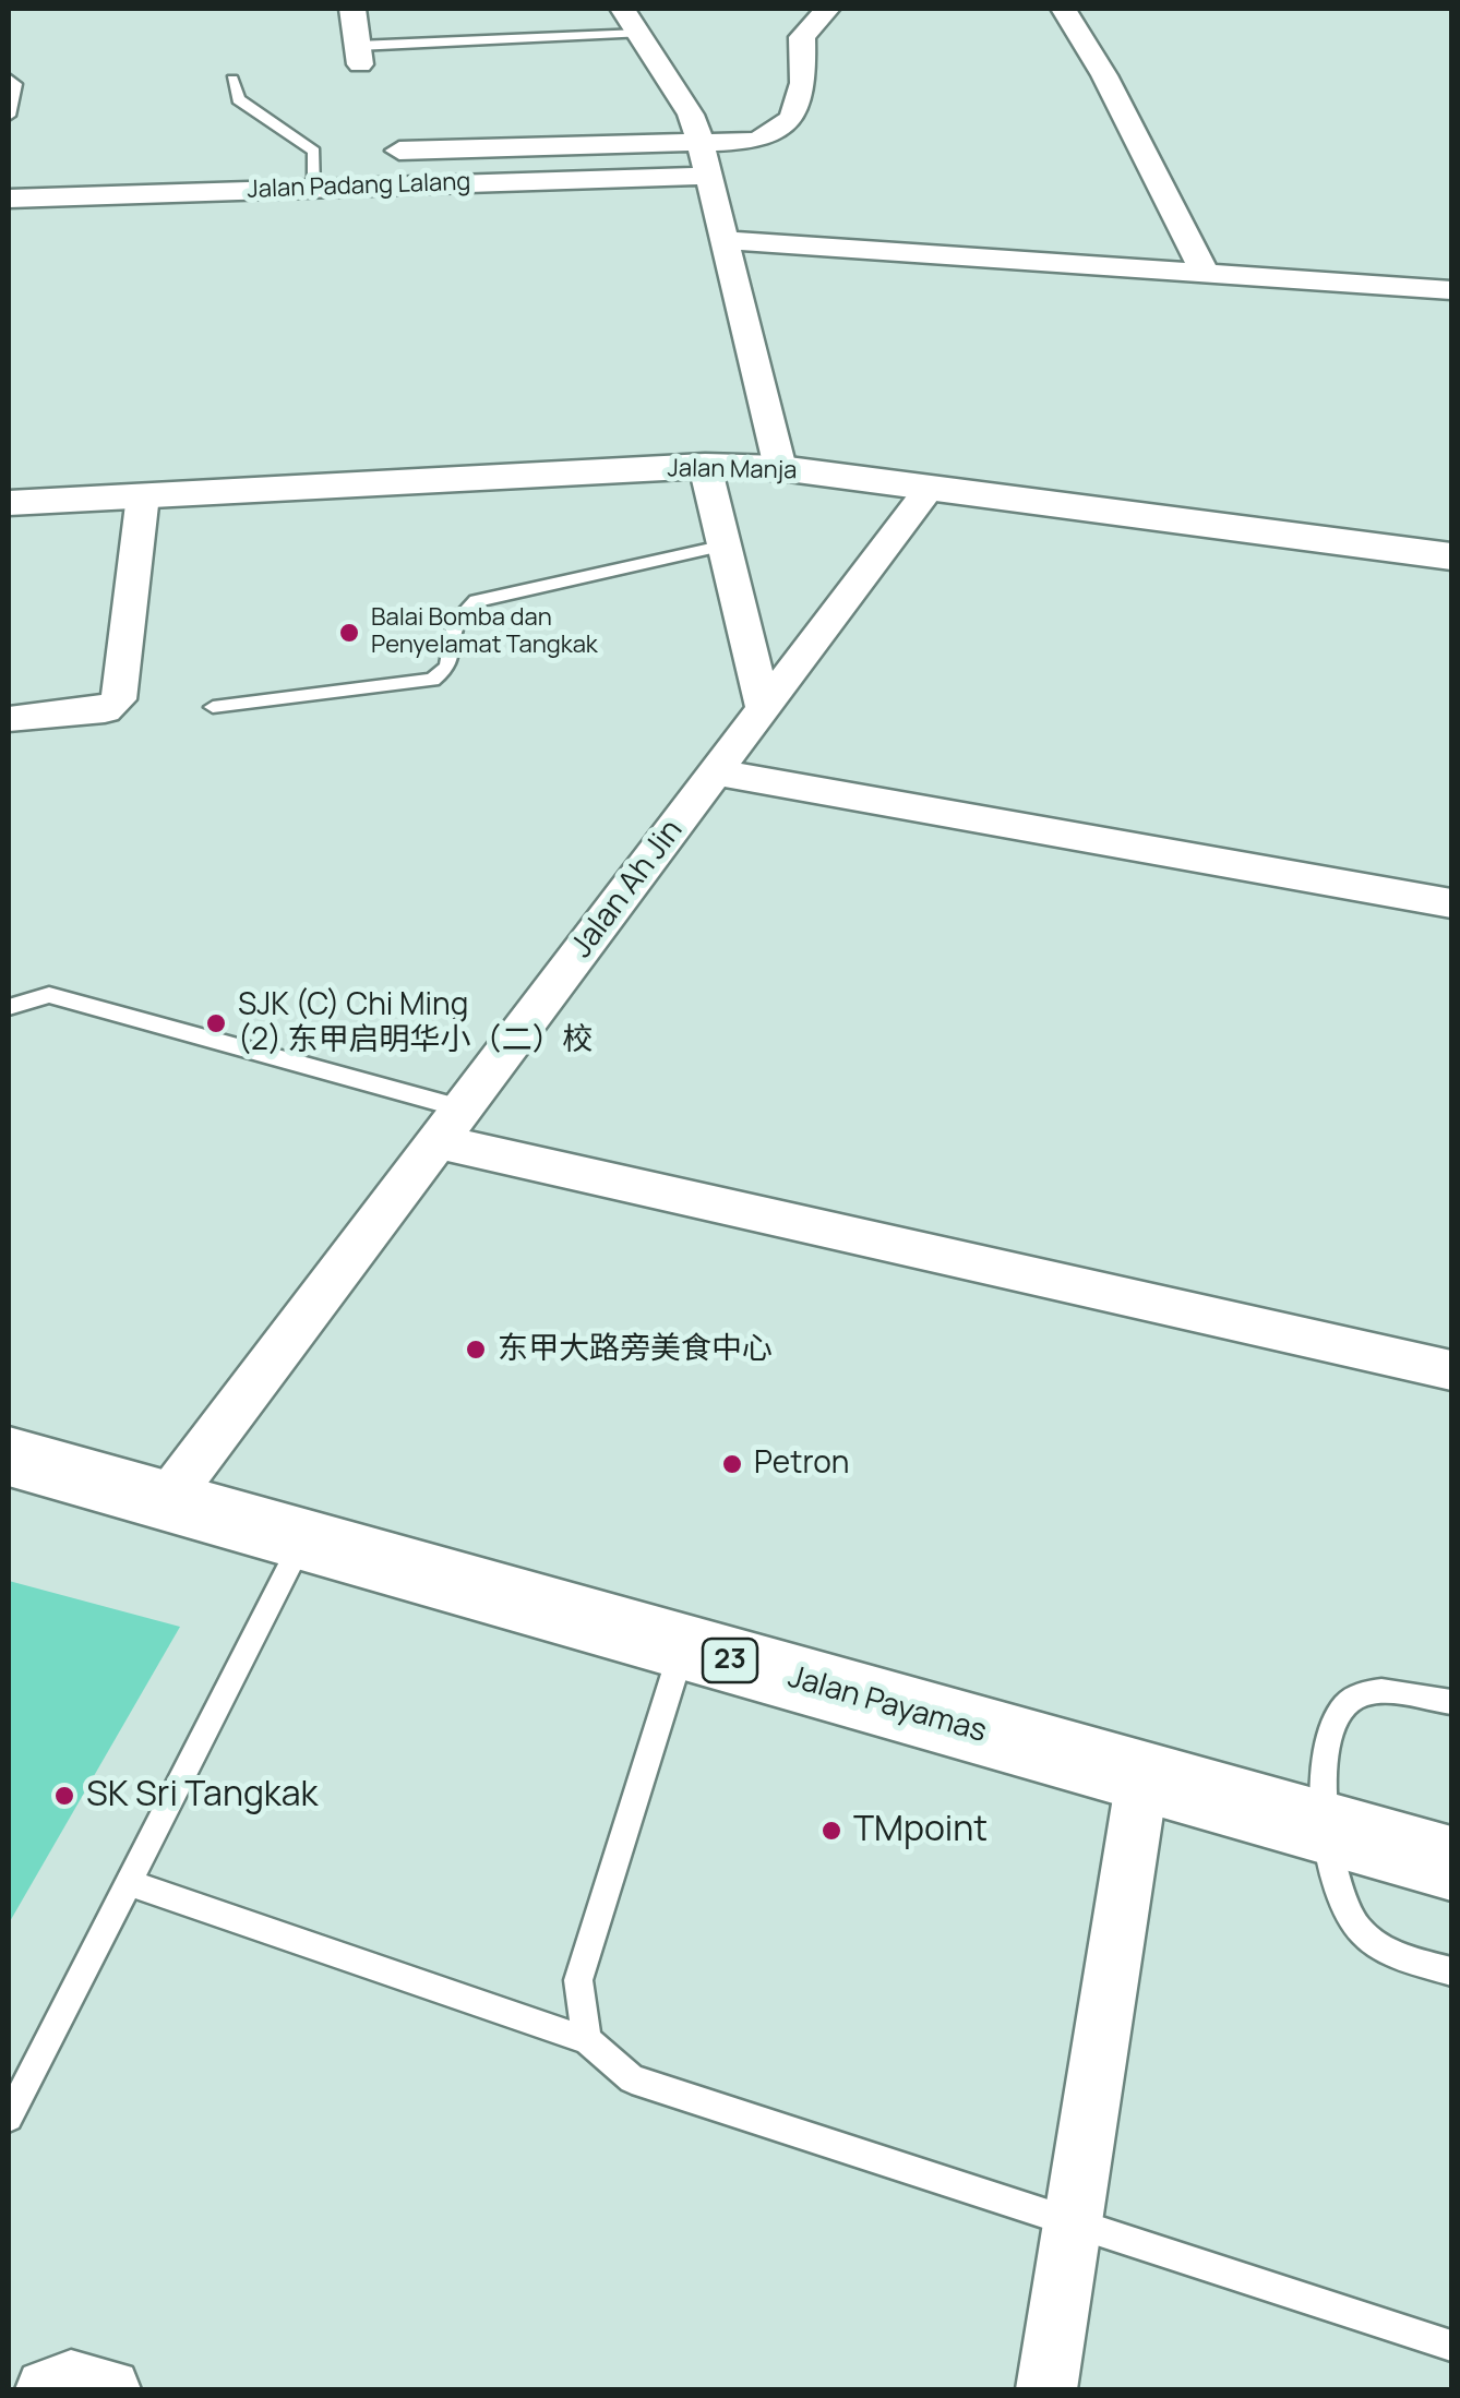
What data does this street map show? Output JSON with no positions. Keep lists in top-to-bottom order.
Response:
{
  "streets": {
    "highway": ["23", "Jalan Payamas"],
    "street": ["Jalan Padang Lalang", "Jalan Manja", "Jalan Ah Jin"]
  },
  "crossings": [
    ["Jalan Manja", "Jalan Ah Jin"],
    ["Jalan Ah Jin", "Jalan Payamas"]
  ],
  "places": [
    "Balai Bomba dan Penyelamat Tangkak",
    "SJK (C) Chi Ming (2) 东甲启明华小（二）校",
    "东甲大路旁美食中心",
    "Petron",
    "SK Sri Tangkak",
    "TMpoint"
  ]
}
